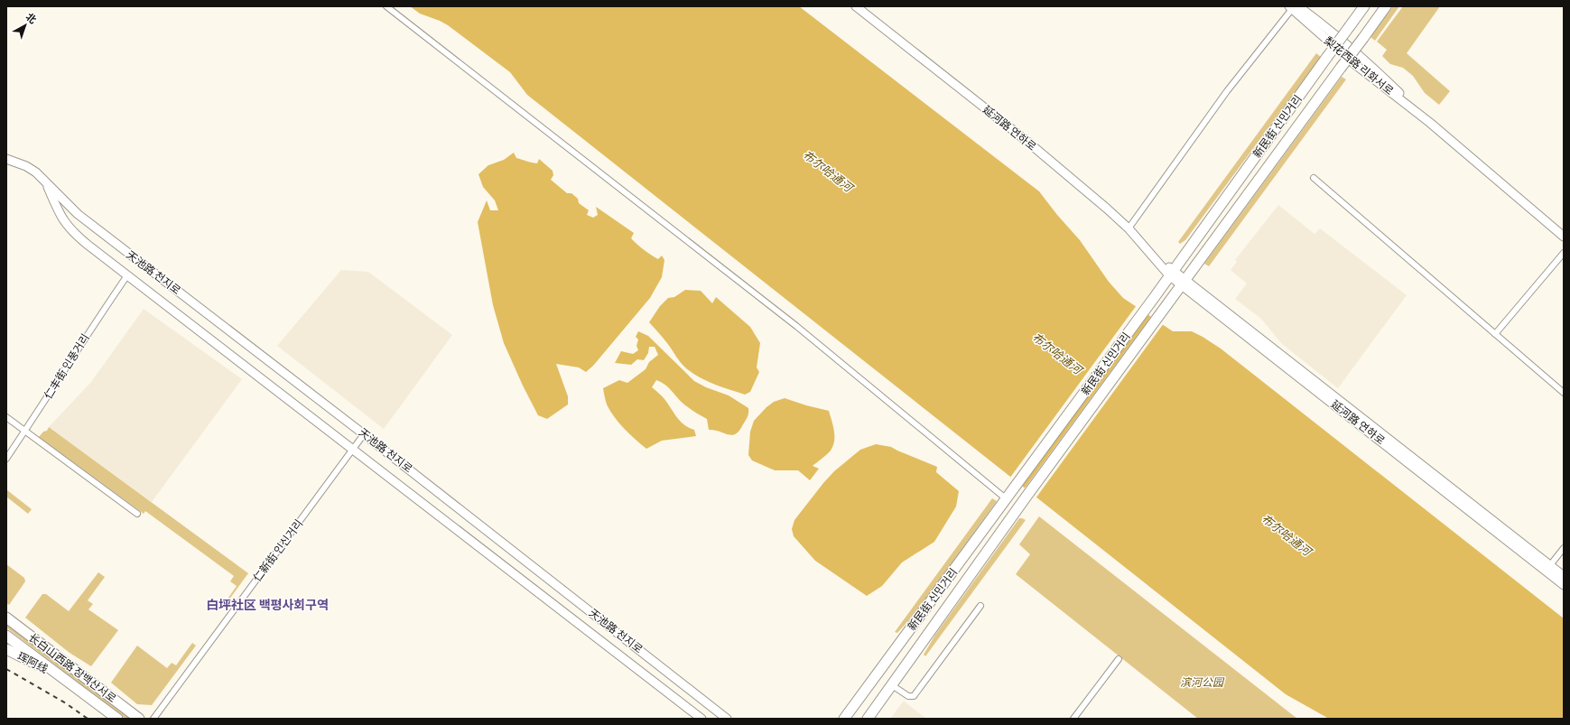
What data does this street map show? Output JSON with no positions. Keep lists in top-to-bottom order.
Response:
{
  "streets": {
    "highway": ["新民街 신민거리", "珲阿线", "长白山西路 장백산서로"],
    "main road": ["梨花西路 리화서로", "延河路 연하로", "天池路 천지로"],
    "street": ["仁丰街 인풍거리", "仁新街 인신거리"]
  },
  "crossings": [
    ["新民街 신민거리", "延河路 연하로"],
    ["天池路 천지로", "仁丰街 인풍거리"],
    ["天池路 천지로", "仁新街 인신거리"],
    ["珲阿线", "长白山西路 장백산서로"]
  ],
  "districts": ["白坪社区 백평사회구역"],
  "water": ["布尔哈通河"],
  "parks": ["滨河公园"],
  "north": "top right"
}
